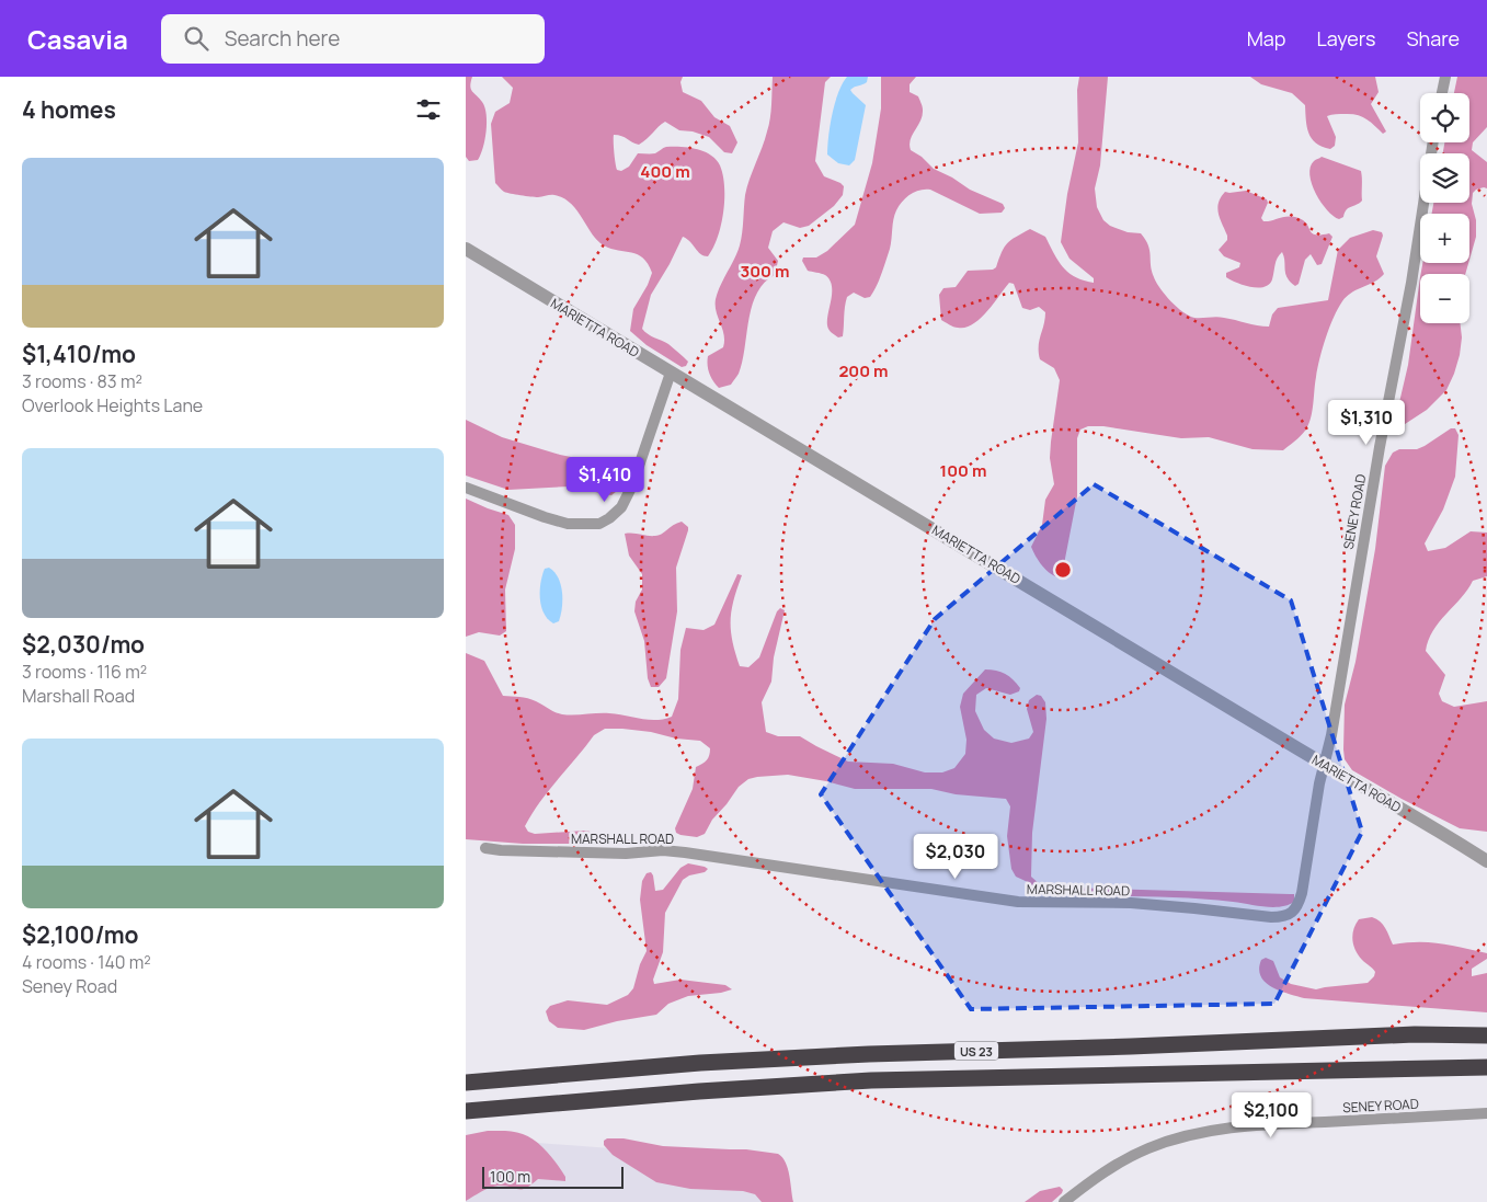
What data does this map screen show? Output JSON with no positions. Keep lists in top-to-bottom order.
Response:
{
  "streets": {
    "highway": ["US 23"],
    "street": ["MARIETTA ROAD", "SENEY ROAD", "MARSHALL ROAD"]
  },
  "crossings": [
    ["MARIETTA ROAD", "SENEY ROAD"],
    ["MARIETTA ROAD", "MARSHALL ROAD"],
    ["SENEY ROAD", "MARSHALL ROAD"]
  ],
  "scale_bar": "100 m",
  "page": {
    "header": "Casavia",
    "search": "Search here",
    "nav": ["Map", "Layers", "Share"],
    "heading": "4 homes",
    "map_buttons": ["+", "−"],
    "list": [
      {
        "name": "$1,410/mo",
        "note": "3 rooms · 83 m² · Overlook Heights Lane"
      },
      {
        "name": "$2,030/mo",
        "note": "3 rooms · 116 m² · Marshall Road"
      },
      {
        "name": "$2,100/mo",
        "note": "4 rooms · 140 m² · Seney Road"
      }
    ],
    "price": [
      "$1,310",
      "$1,410",
      "$2,030",
      "$2,100"
    ],
    "scale": "100 m"
  },
  "rings": [
    "400 m",
    "300 m",
    "200 m",
    "100 m"
  ]
}
